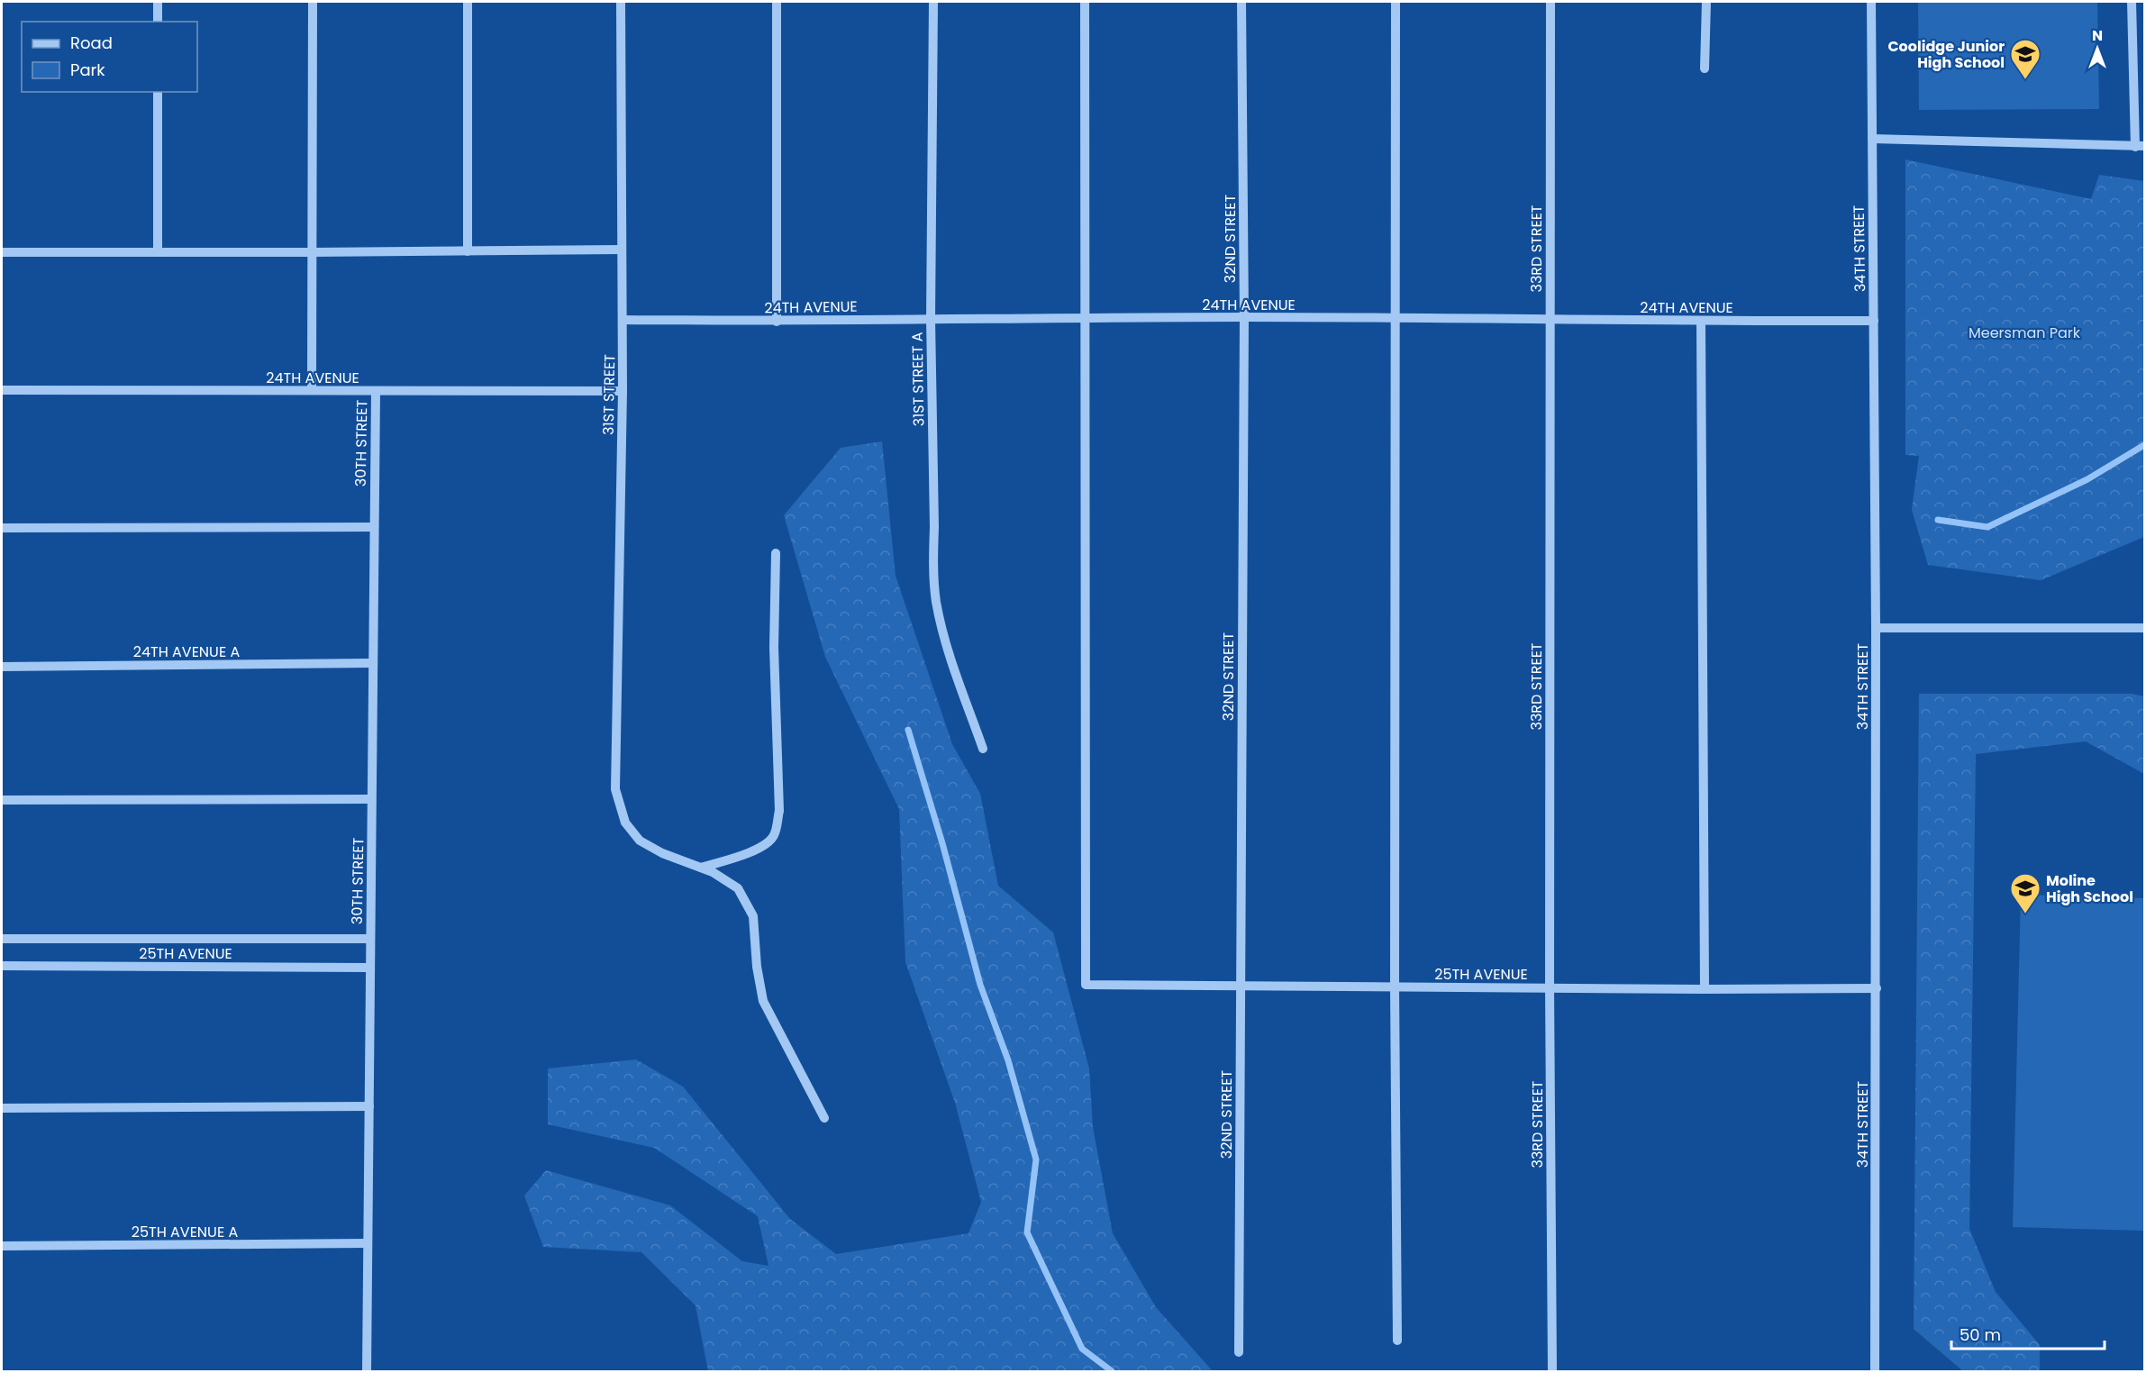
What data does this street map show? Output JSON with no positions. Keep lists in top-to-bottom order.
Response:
{
  "streets": {
    "street": [
      "32ND STREET",
      "33RD STREET",
      "34TH STREET",
      "24TH AVENUE",
      "31ST STREET A",
      "31ST STREET",
      "30TH STREET",
      "24TH AVENUE A",
      "25TH AVENUE",
      "25TH AVENUE A"
    ]
  },
  "crossings": [
    ["32ND STREET", "24TH AVENUE"],
    ["32ND STREET", "25TH AVENUE"],
    ["33RD STREET", "24TH AVENUE"],
    ["33RD STREET", "25TH AVENUE"],
    ["34TH STREET", "24TH AVENUE"],
    ["34TH STREET", "25TH AVENUE"],
    ["24TH AVENUE", "31ST STREET A"],
    ["24TH AVENUE", "31ST STREET"],
    ["24TH AVENUE", "30TH STREET"],
    ["24TH AVENUE", "25TH AVENUE"],
    ["30TH STREET", "24TH AVENUE A"],
    ["30TH STREET", "25TH AVENUE"],
    ["30TH STREET", "25TH AVENUE A"]
  ],
  "parks": ["Meersman Park"],
  "places": {
    "school or university": ["Coolidge Junior High School", "Moline High School"]
  },
  "legend": ["Road", "Park"],
  "scale_bar": "50 m",
  "north": "top"
}
